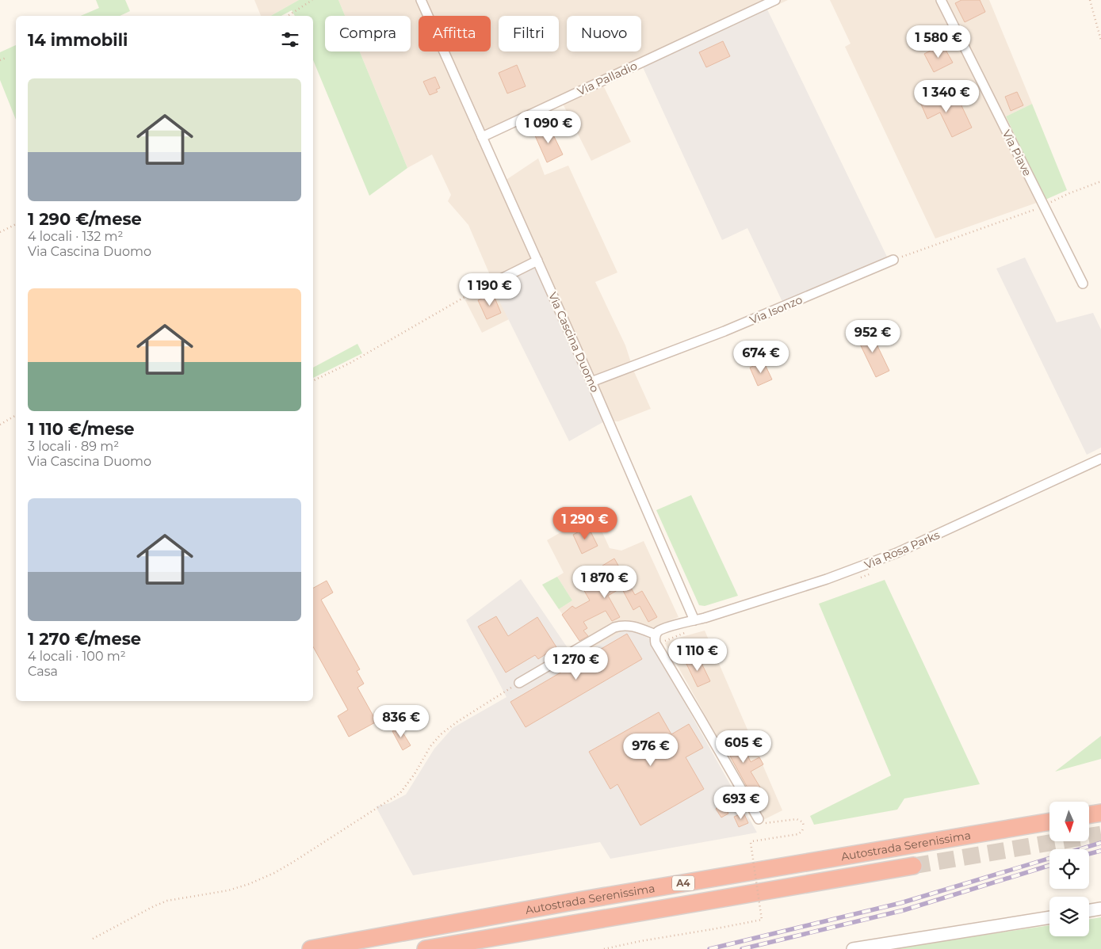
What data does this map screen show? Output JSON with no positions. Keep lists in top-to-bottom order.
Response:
{
  "streets": {
    "highway": ["Autostrada Serenissima", "A4"],
    "street": [
      "Via Palladio",
      "Via Piave",
      "Via Isonzo",
      "Via Cascina Duomo",
      "Via Rosa Parks"
    ]
  },
  "crossings": [
    ["Via Palladio", "Via Cascina Duomo"],
    ["Via Isonzo", "Via Cascina Duomo"],
    ["Via Cascina Duomo", "Via Rosa Parks"]
  ],
  "north": "bottom",
  "page": {
    "chip": [
      "Compra",
      "Affitta",
      "Filtri",
      "Nuovo"
    ],
    "heading": "14 immobili",
    "price": [
      "1 580 €",
      "1 340 €",
      "1 090 €",
      "1 190 €",
      "952 €",
      "674 €",
      "1 290 €",
      "1 870 €",
      "1 110 €",
      "1 270 €",
      "836 €",
      "605 €",
      "976 €",
      "693 €"
    ],
    "list": [
      {
        "name": "1 290 €/mese",
        "note": "4 locali · 132 m² · Via Cascina Duomo"
      },
      {
        "name": "1 110 €/mese",
        "note": "3 locali · 89 m² · Via Cascina Duomo"
      },
      {
        "name": "1 270 €/mese",
        "note": "4 locali · 100 m² · Casa"
      }
    ]
  }
}
